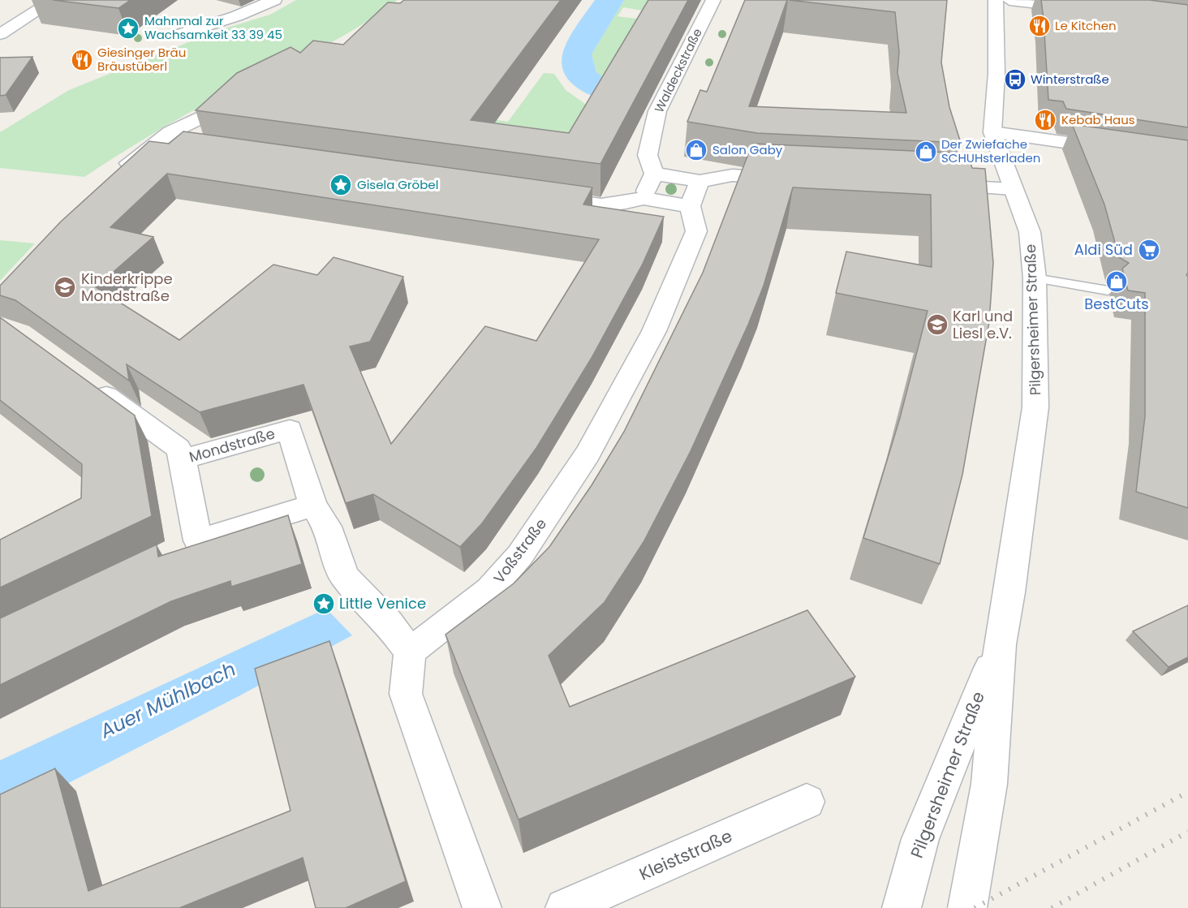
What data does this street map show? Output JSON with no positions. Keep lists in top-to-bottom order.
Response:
{
  "streets": {
    "street": [
      "Waldeckstraße",
      "Pilgersheimer Straße",
      "Mondstraße",
      "Voßstraße",
      "Kleiststraße"
    ]
  },
  "crossings": [
    ["Mondstraße", "Voßstraße"]
  ],
  "water": ["Auer Mühlbach"],
  "places": {
    "restaurant": ["Le Kitchen", "Giesinger Bräu Bräustüberl", "Kebab Haus"],
    "place": ["Mahnmal zur Wachsamkeit 33 39 45", "Gisela Gröbel", "Little Venice"],
    "bus stop": ["Winterstraße"],
    "shop": ["Salon Gaby", "Der Zwiefache SCHUHsterladen", "BestCuts"],
    "supermarket": ["Aldi Süd"],
    "school or university": ["Kinderkrippe Mondstraße", "Karl und Liesl e.V."]
  }
}
